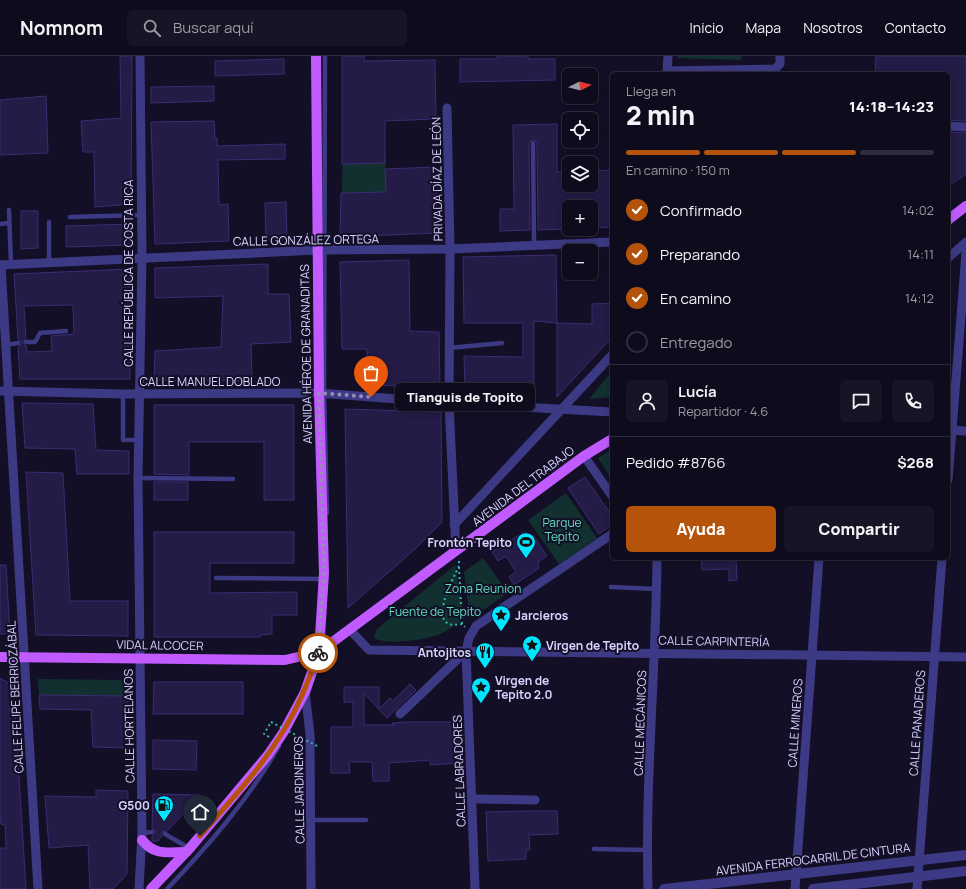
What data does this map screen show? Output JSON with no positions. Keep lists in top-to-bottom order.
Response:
{
  "streets": {
    "main road": ["AVENIDA HÉROE DE GRANADITAS", "AVENIDA DEL TRABAJO", "VIDAL ALCOCER"],
    "street": [
      "PRIVADA DÍAZ DE LEÓN",
      "CALLE GONZÁLEZ ORTEGA",
      "CALLE REPÚBLICA DE COSTA RICA",
      "CALLE MANUEL DOBLADO",
      "CALLE CARPINTERÍA",
      "CALLE FELIPE BERRIOZÁBAL",
      "CALLE MECÁNICOS",
      "CALLE MINEROS",
      "CALLE PANADEROS",
      "CALLE HORTELANOS",
      "CALLE LABRADORES",
      "CALLE JARDINEROS",
      "AVENIDA FERROCARRIL DE CINTURA"
    ]
  },
  "crossings": [
    ["PRIVADA DÍAZ DE LEÓN", "CALLE GONZÁLEZ ORTEGA"],
    ["PRIVADA DÍAZ DE LEÓN", "CALLE MANUEL DOBLADO"],
    ["PRIVADA DÍAZ DE LEÓN", "AVENIDA DEL TRABAJO"],
    ["CALLE GONZÁLEZ ORTEGA", "CALLE REPÚBLICA DE COSTA RICA"],
    ["CALLE GONZÁLEZ ORTEGA", "AVENIDA HÉROE DE GRANADITAS"],
    ["CALLE GONZÁLEZ ORTEGA", "CALLE FELIPE BERRIOZÁBAL"],
    ["CALLE REPÚBLICA DE COSTA RICA", "CALLE MANUEL DOBLADO"],
    ["CALLE REPÚBLICA DE COSTA RICA", "VIDAL ALCOCER"],
    ["CALLE REPÚBLICA DE COSTA RICA", "CALLE HORTELANOS"],
    ["AVENIDA HÉROE DE GRANADITAS", "CALLE MANUEL DOBLADO"],
    ["AVENIDA HÉROE DE GRANADITAS", "AVENIDA DEL TRABAJO"],
    ["AVENIDA HÉROE DE GRANADITAS", "VIDAL ALCOCER"],
    ["CALLE MANUEL DOBLADO", "CALLE FELIPE BERRIOZÁBAL"],
    ["AVENIDA DEL TRABAJO", "CALLE CARPINTERÍA"],
    ["AVENIDA DEL TRABAJO", "VIDAL ALCOCER"],
    ["CALLE CARPINTERÍA", "CALLE MECÁNICOS"],
    ["CALLE CARPINTERÍA", "CALLE MINEROS"],
    ["CALLE CARPINTERÍA", "CALLE PANADEROS"],
    ["CALLE CARPINTERÍA", "CALLE LABRADORES"],
    ["VIDAL ALCOCER", "CALLE FELIPE BERRIOZÁBAL"],
    ["VIDAL ALCOCER", "CALLE HORTELANOS"],
    ["CALLE MINEROS", "AVENIDA FERROCARRIL DE CINTURA"],
    ["CALLE PANADEROS", "AVENIDA FERROCARRIL DE CINTURA"]
  ],
  "parks": ["Parque Tepito", "Zona Reunion", "Fuente de Tepito"],
  "places": {
    "other": ["Tianguis de Topito"],
    "sports": ["Frontón Tepito"],
    "place": ["Jarcieros", "Virgen de Tepito", "Virgen de Tepito 2.0"],
    "restaurant": ["Antojitos"],
    "fuel station": ["G500"]
  },
  "north": "right",
  "page": {
    "header": "Nomnom",
    "search": "Buscar aquí",
    "nav": [
      "Inicio",
      "Mapa",
      "Nosotros",
      "Contacto"
    ],
    "map_buttons": ["+", "−"],
    "heading": ["2 min", "Llega en", "14:18–14:23"],
    "panel": [
      "Lucía",
      "Repartidor · 4.6",
      "Pedido #8766",
      "$268"
    ],
    "bar": "En camino · 150 m",
    "list": [
      ["Confirmado", "14:02"],
      ["Preparando", "14:11"],
      ["En camino", "14:12"],
      "Entregado"
    ],
    "bubble": "Tianguis de Topito",
    "buttons": ["Ayuda", "Compartir"]
  }
}
